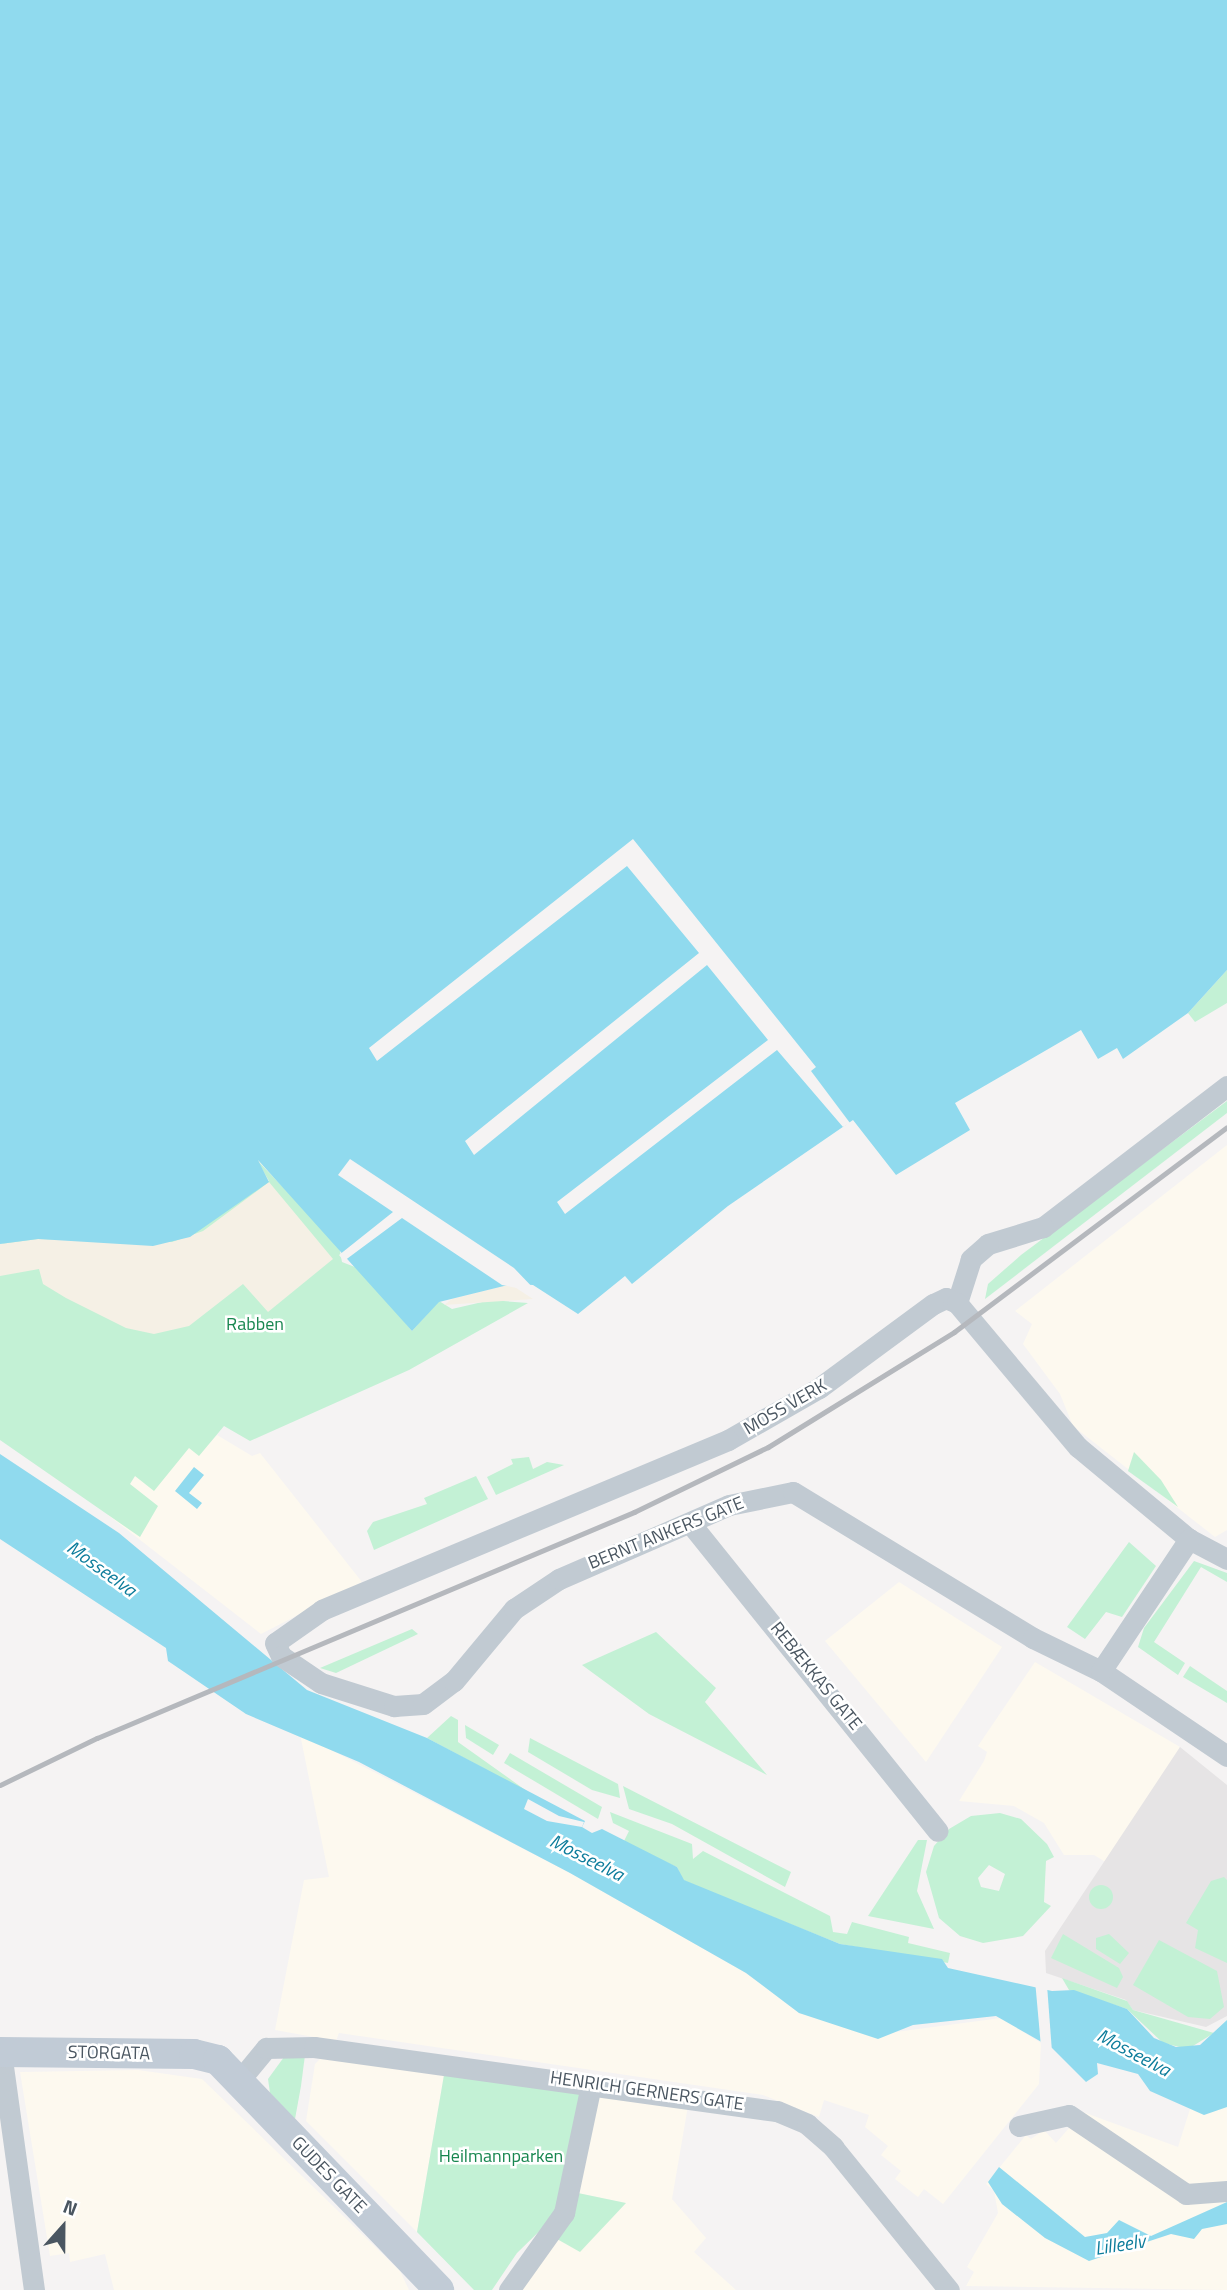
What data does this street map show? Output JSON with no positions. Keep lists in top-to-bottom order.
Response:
{
  "streets": {
    "street": [
      "MOSS VERK",
      "BERNT ANKERS GATE",
      "REBÆKKAS GATE",
      "STORGATA",
      "HENRICH GERNERS GATE",
      "GUDES GATE"
    ]
  },
  "crossings": [
    ["MOSS VERK", "BERNT ANKERS GATE"],
    ["BERNT ANKERS GATE", "REBÆKKAS GATE"],
    ["STORGATA", "GUDES GATE"],
    ["HENRICH GERNERS GATE", "GUDES GATE"]
  ],
  "water": ["Mosseelva", "Lilleelv"],
  "parks": ["Rabben", "Heilmannparken"],
  "north": "top"
}
